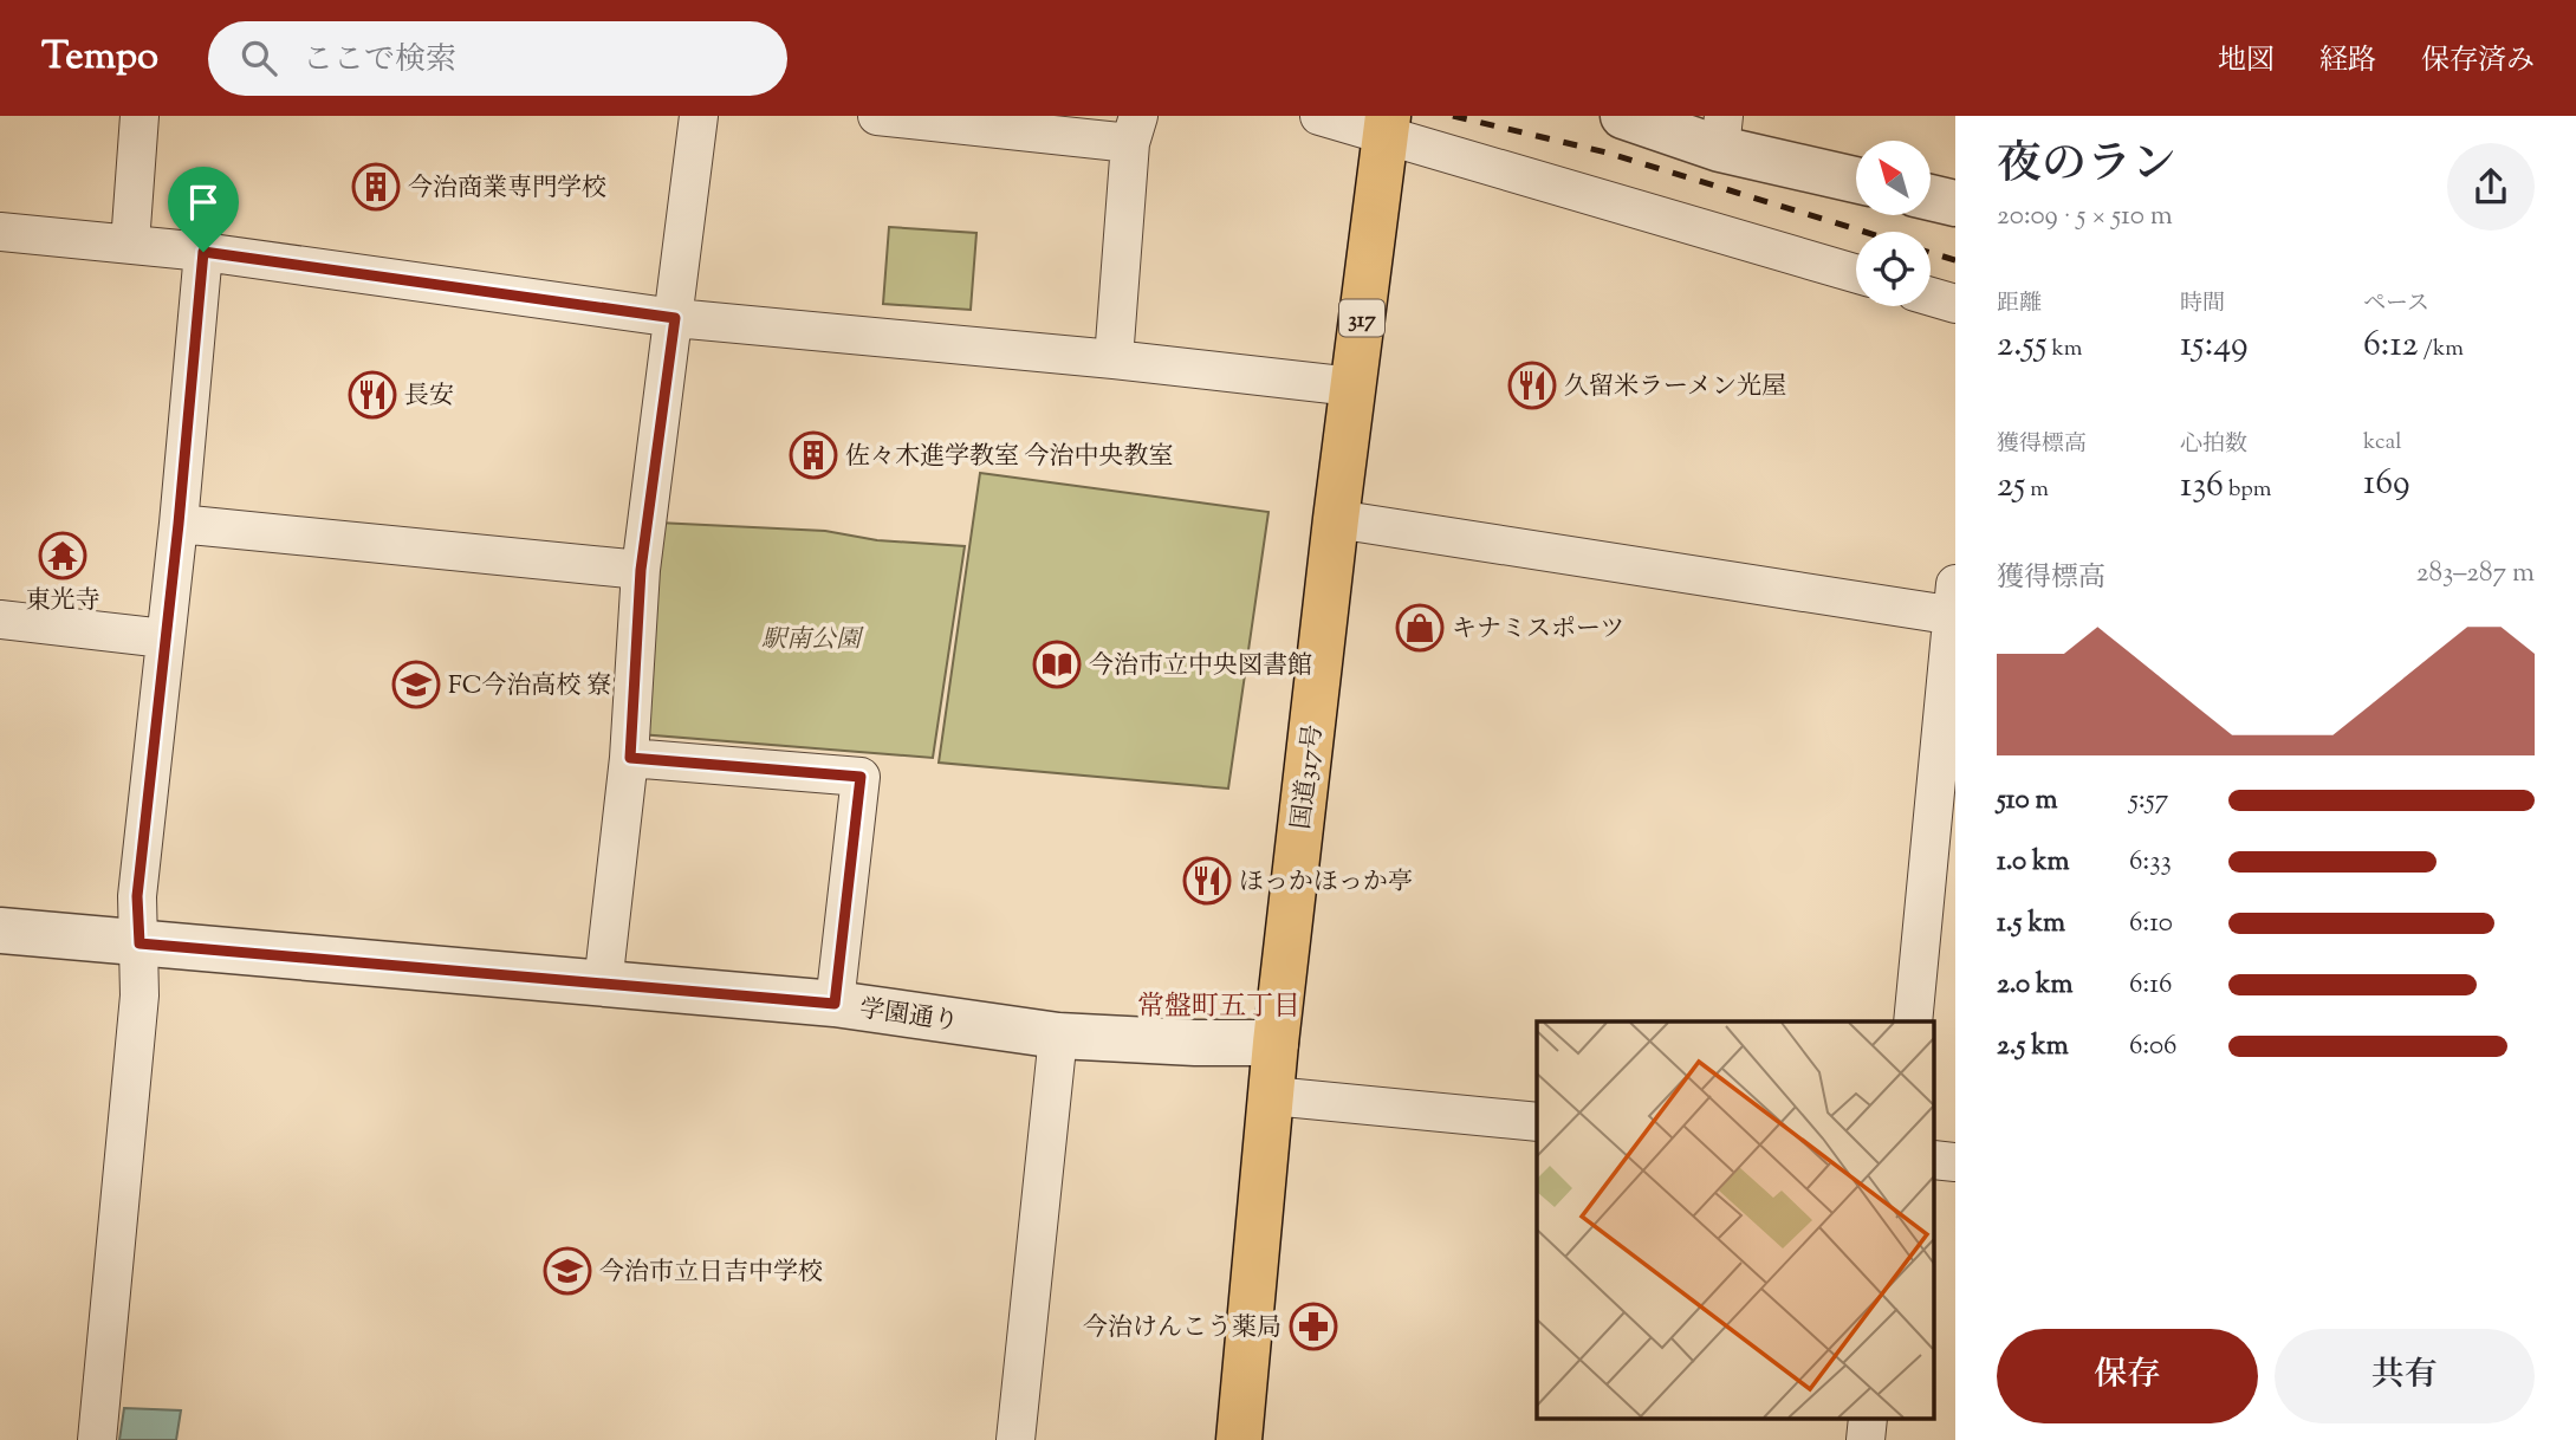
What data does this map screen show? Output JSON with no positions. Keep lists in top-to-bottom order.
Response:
{
  "streets": {
    "highway": ["317", "国道317号"],
    "street": ["学園通り"]
  },
  "crossings": [
    ["国道317号", "学園通り"]
  ],
  "districts": ["常盤町五丁目"],
  "parks": ["駅南公園"],
  "places": {
    "building": ["今治商業専門学校", "佐々木進学教室 今治中央教室"],
    "restaurant": ["久留米ラーメン光屋", "長安", "ほっかほっか亭"],
    "temple": ["東光寺"],
    "shop": ["キナミスポーツ"],
    "library": ["今治市立中央図書館"],
    "school or university": ["FC今治高校 寮", "今治市立日吉中学校"],
    "pharmacy": ["今治けんこう薬局"]
  },
  "north": "top left",
  "page": {
    "header": "Tempo",
    "search": "ここで検索",
    "nav": ["地図", "経路", "保存済み"],
    "heading": ["夜のラン", "20:09 · 5 × 510 m"],
    "stats": [
      ["距離", "2.55 km"],
      ["時間", "15:49"],
      ["ペース", "6:12 /km"],
      ["獲得標高", "25 m"],
      ["心拍数", "136 bpm"],
      ["kcal", "169"]
    ],
    "chart": ["獲得標高", "283–287 m"],
    "list": [
      {
        "name": "510 m",
        "note": "5:57"
      },
      {
        "name": "1.0 km",
        "note": "6:33"
      },
      {
        "name": "1.5 km",
        "note": "6:10"
      },
      {
        "name": "2.0 km",
        "note": "6:16"
      },
      {
        "name": "2.5 km",
        "note": "6:06"
      }
    ],
    "buttons": ["保存", "共有"]
  }
}
